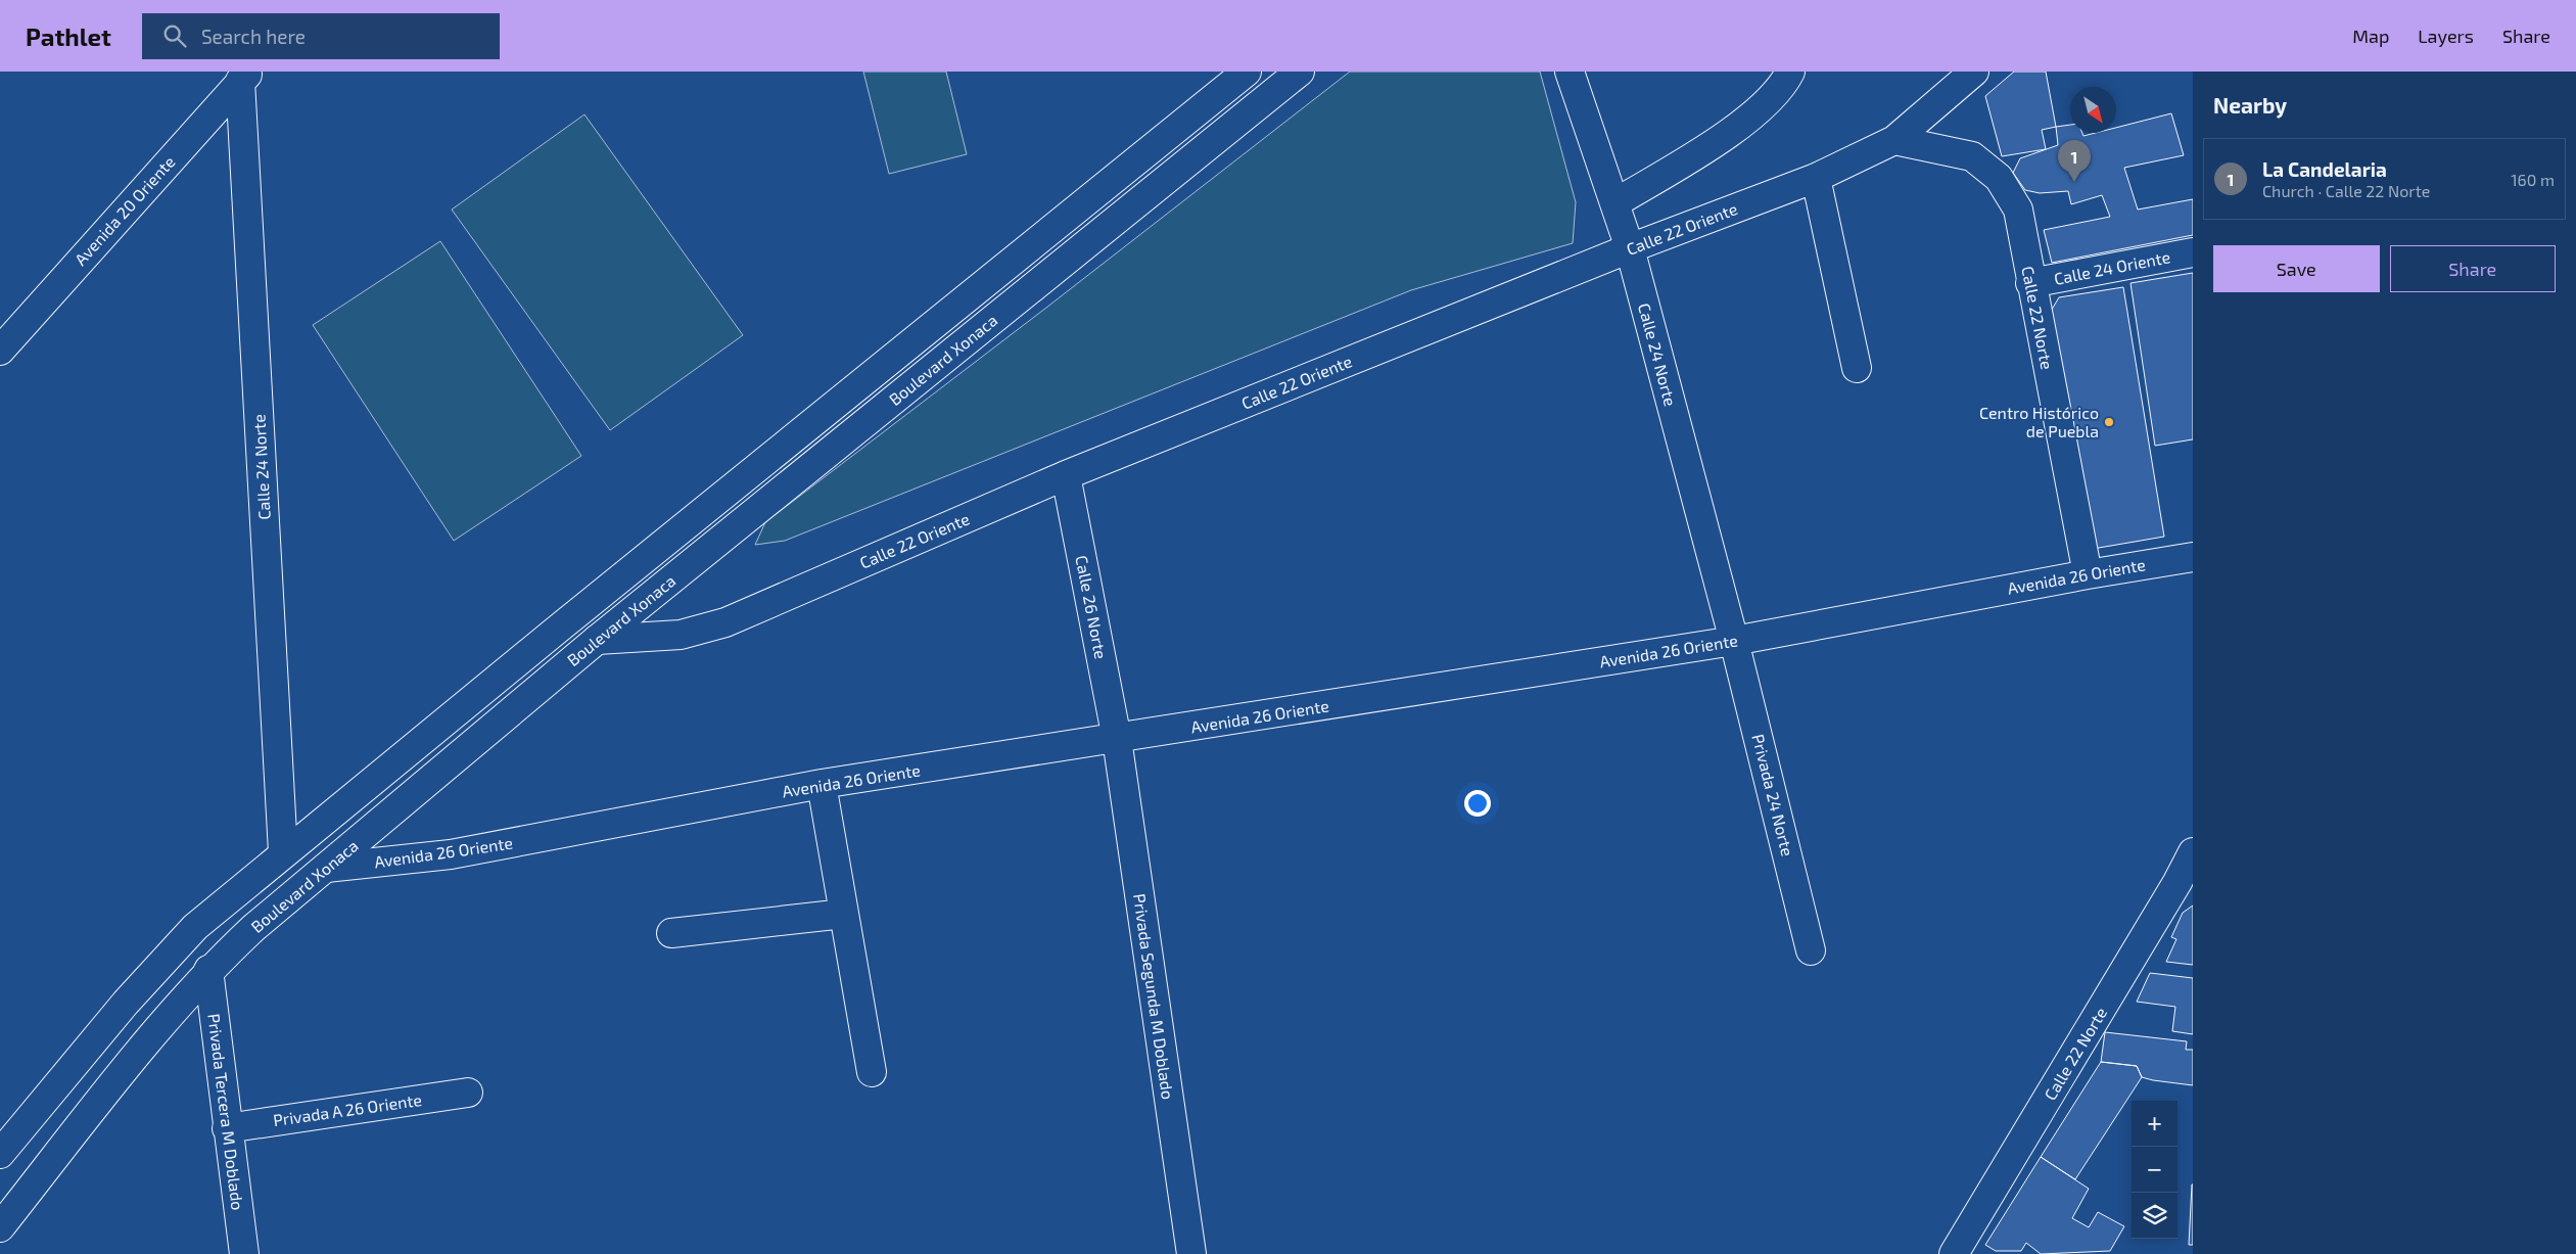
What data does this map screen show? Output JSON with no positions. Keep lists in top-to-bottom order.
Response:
{
  "streets": {
    "street": [
      "Avenida 20 Oriente",
      "Calle 22 Oriente",
      "Calle 24 Oriente",
      "Calle 22 Norte",
      "Calle 24 Norte",
      "Boulevard Xonaca",
      "Avenida 26 Oriente",
      "Calle 26 Norte",
      "Privada 24 Norte",
      "Privada Segunda M Doblado",
      "Privada A 26 Oriente",
      "Privada Tercera M Doblado"
    ]
  },
  "crossings": [
    ["Avenida 20 Oriente", "Calle 24 Norte"],
    ["Calle 22 Oriente", "Calle 22 Norte"],
    ["Calle 22 Oriente", "Calle 24 Norte"],
    ["Calle 22 Oriente", "Boulevard Xonaca"],
    ["Calle 22 Oriente", "Calle 26 Norte"],
    ["Calle 24 Oriente", "Calle 22 Norte"],
    ["Calle 22 Norte", "Avenida 26 Oriente"],
    ["Calle 24 Norte", "Boulevard Xonaca"],
    ["Calle 24 Norte", "Avenida 26 Oriente"],
    ["Calle 24 Norte", "Privada 24 Norte"],
    ["Boulevard Xonaca", "Avenida 26 Oriente"],
    ["Boulevard Xonaca", "Privada Tercera M Doblado"],
    ["Avenida 26 Oriente", "Calle 26 Norte"],
    ["Avenida 26 Oriente", "Privada 24 Norte"],
    ["Avenida 26 Oriente", "Privada Segunda M Doblado"],
    ["Calle 26 Norte", "Privada Segunda M Doblado"],
    ["Privada A 26 Oriente", "Privada Tercera M Doblado"]
  ],
  "places": ["Centro Histórico de Puebla"],
  "north": "bottom right",
  "page": {
    "header": "Pathlet",
    "search": "Search here",
    "nav": ["Map", "Layers", "Share"],
    "heading": "Nearby",
    "list": [
      {
        "mark": "1",
        "name": "La Candelaria",
        "note": "Church · Calle 22 Norte",
        "value": "160 m"
      }
    ],
    "pins": "1",
    "buttons": ["Save", "Share"],
    "map_buttons": ["+", "−"]
  }
}
